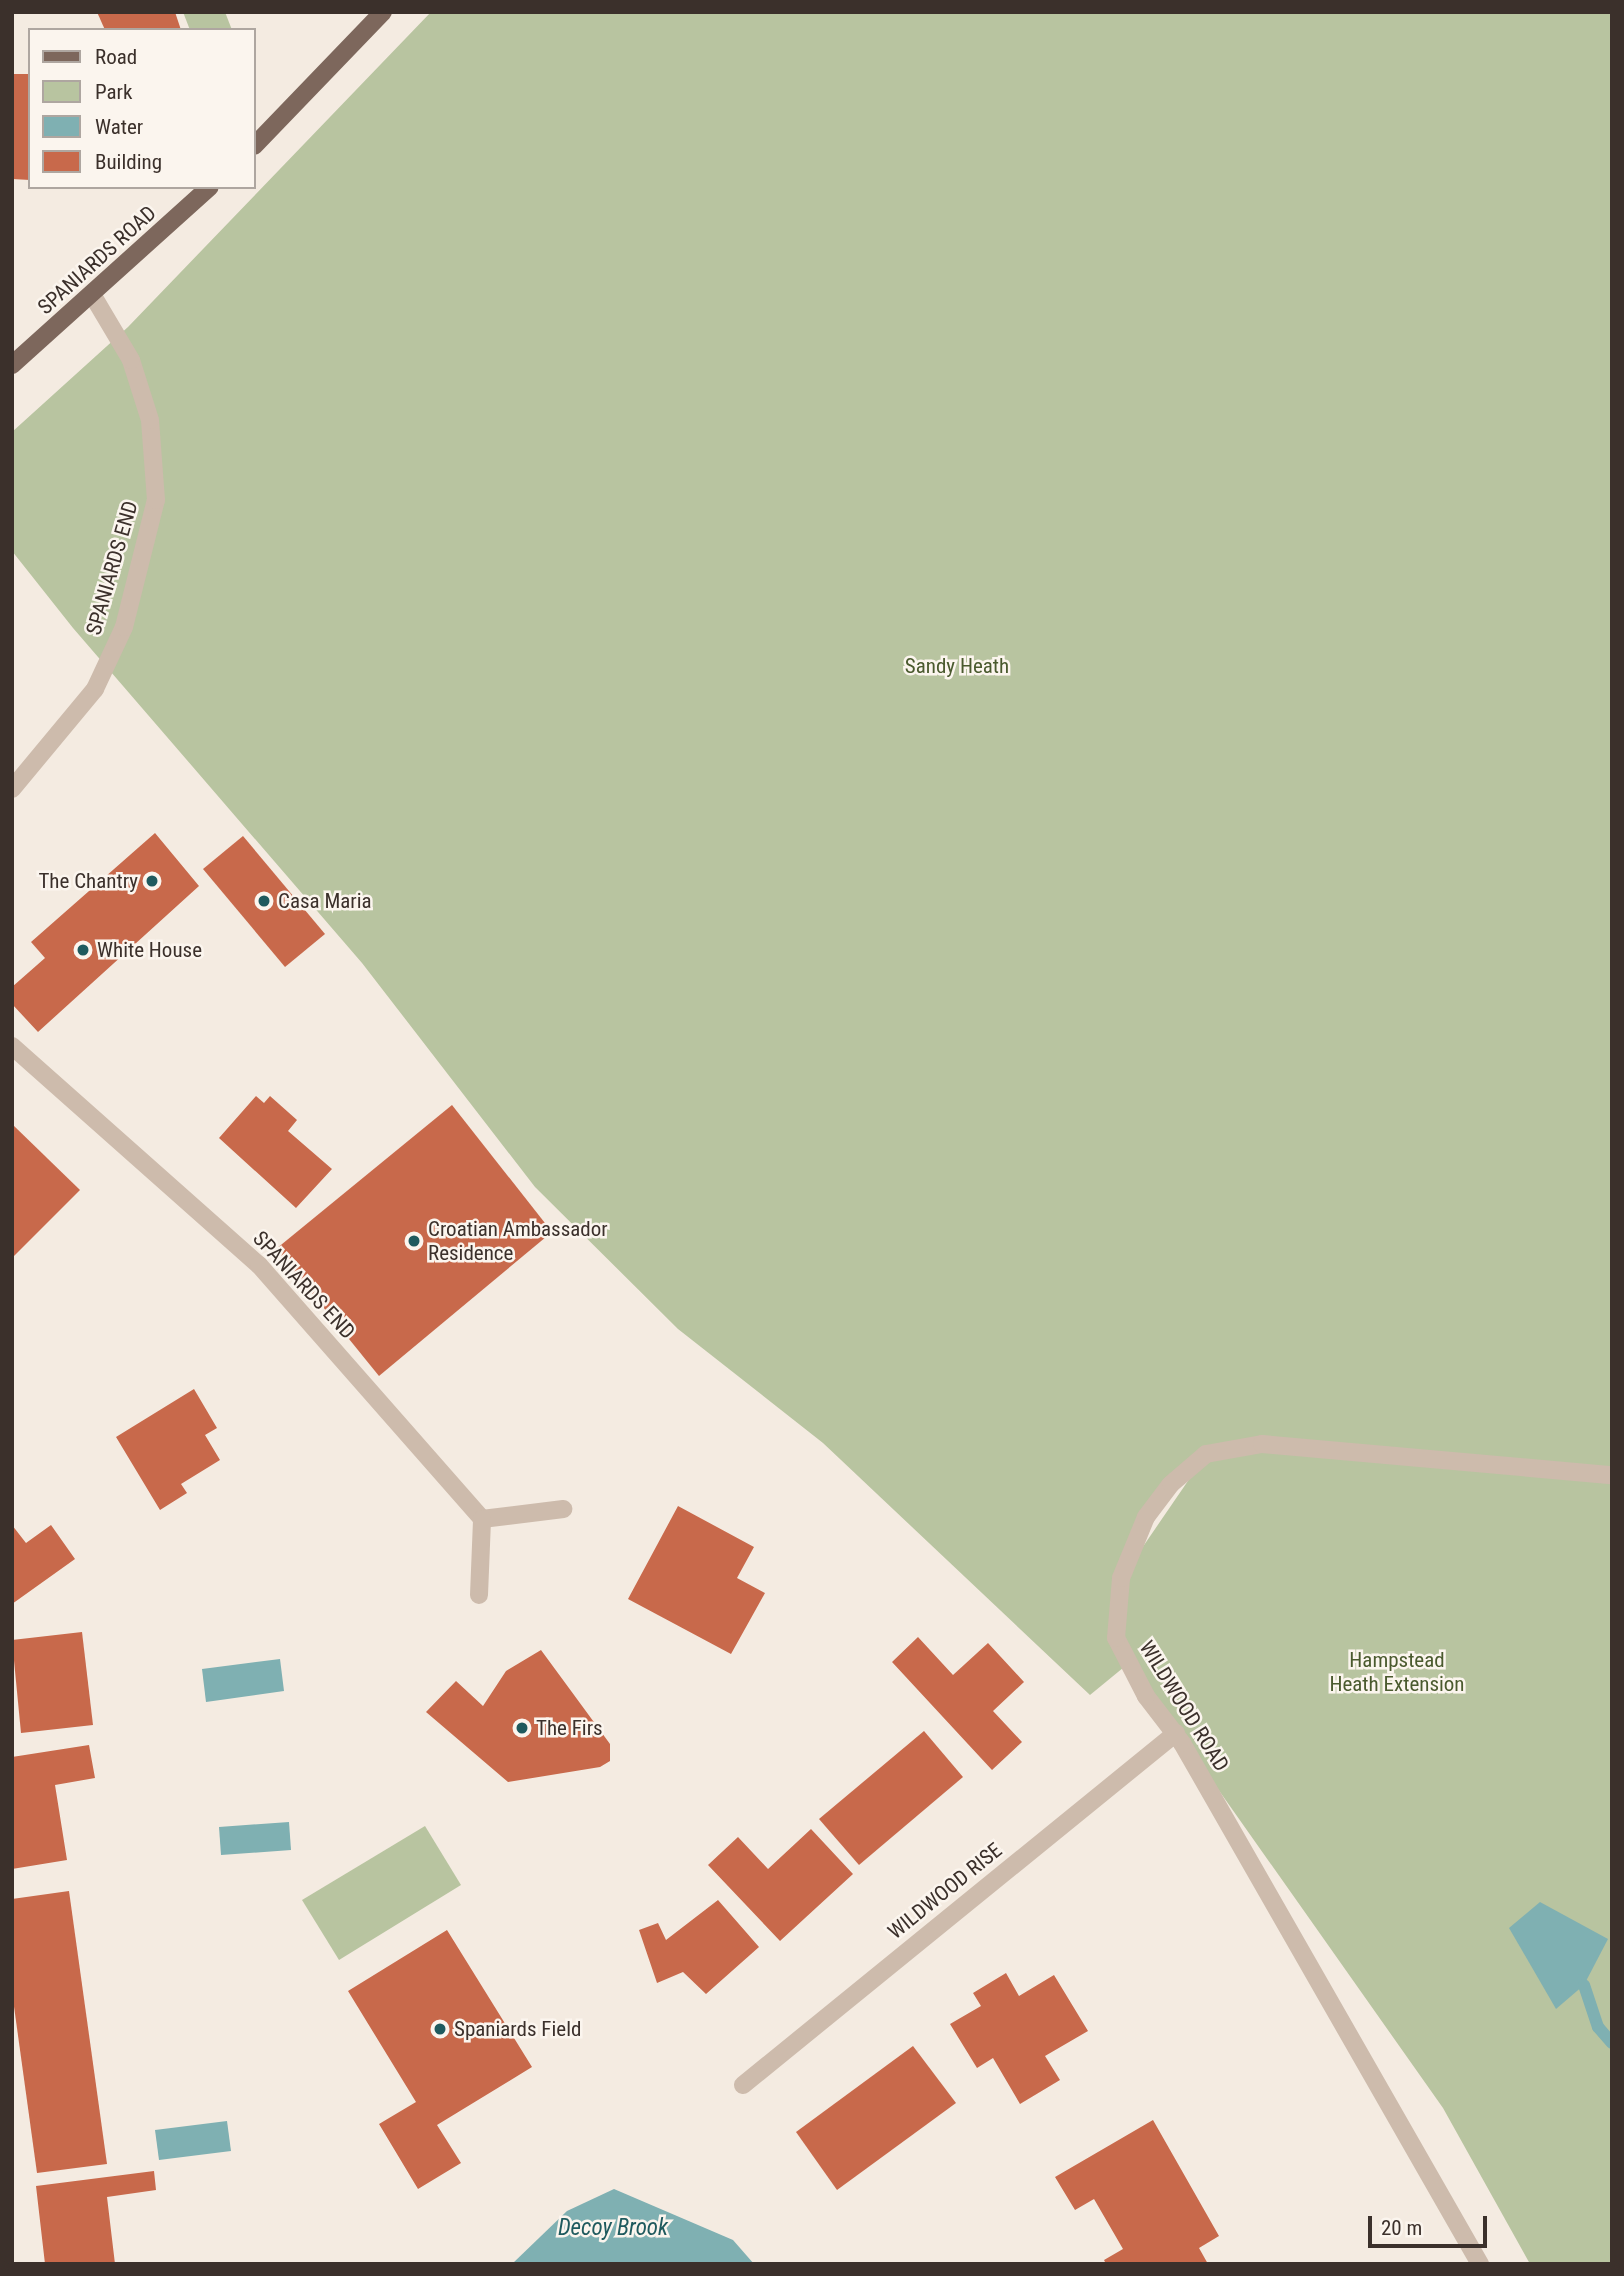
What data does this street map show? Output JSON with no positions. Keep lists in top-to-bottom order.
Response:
{
  "streets": {
    "main road": ["SPANIARDS ROAD"],
    "street": ["SPANIARDS END", "WILDWOOD ROAD", "WILDWOOD RISE"]
  },
  "crossings": [
    ["SPANIARDS ROAD", "SPANIARDS END"],
    ["WILDWOOD ROAD", "WILDWOOD RISE"]
  ],
  "water": ["Decoy Brook"],
  "parks": ["Sandy Heath", "Hampstead Heath Extension"],
  "places": [
    "The Chantry",
    "Casa Maria",
    "White House",
    "Croatian Ambassador Residence",
    "The Firs",
    "Spaniards Field"
  ],
  "legend": [
    "Road",
    "Park",
    "Water",
    "Building"
  ],
  "scale_bar": "20 m"
}
